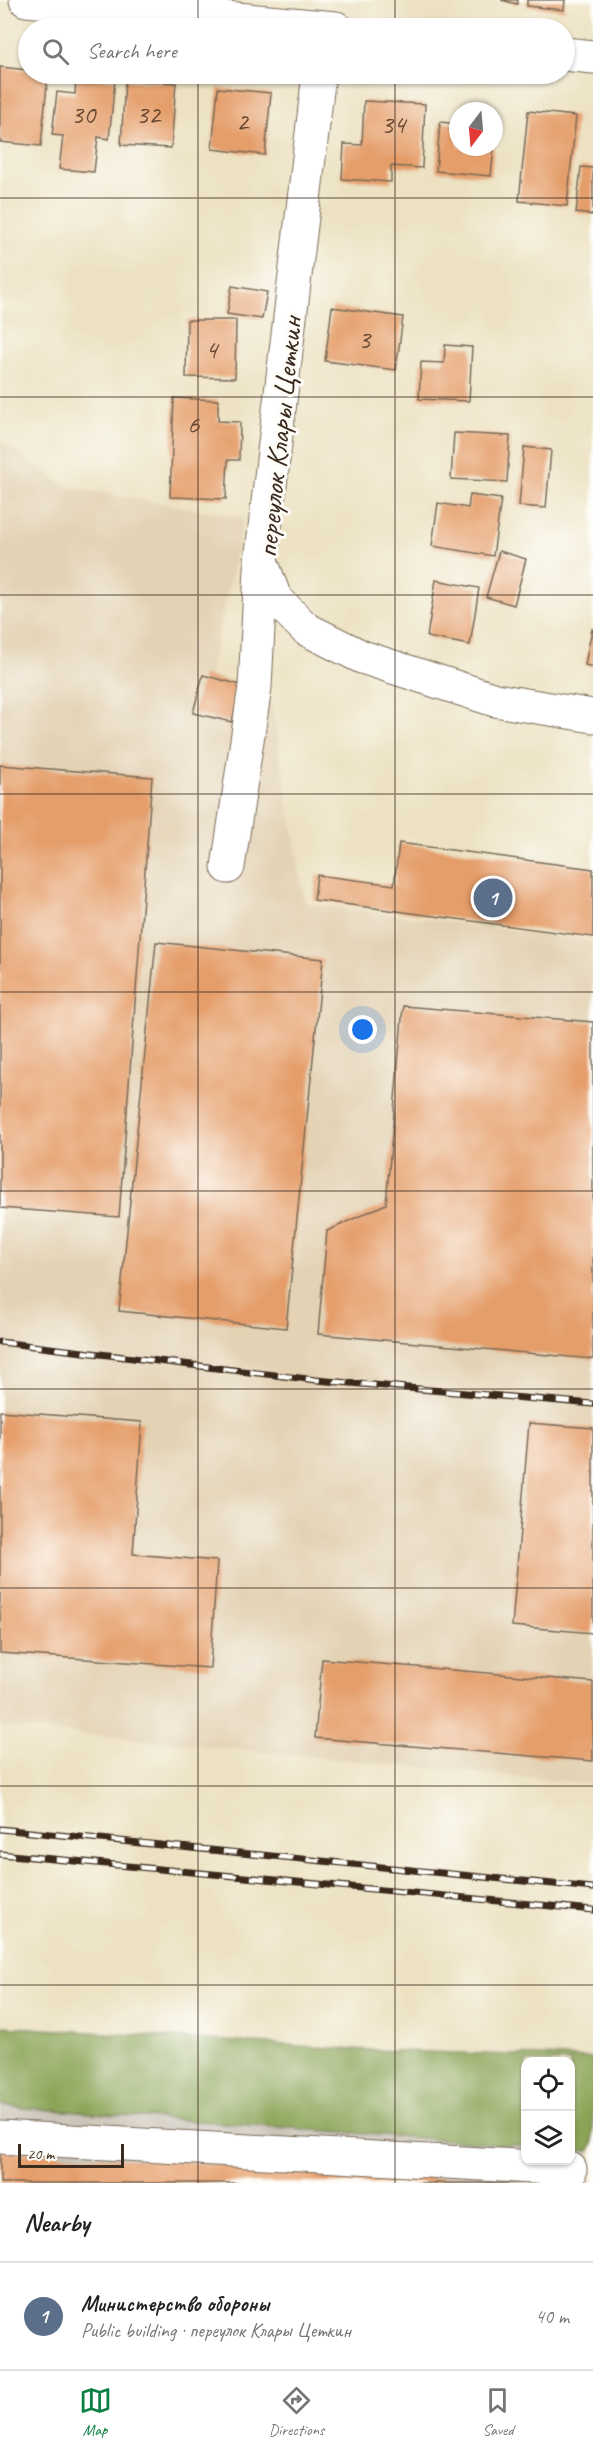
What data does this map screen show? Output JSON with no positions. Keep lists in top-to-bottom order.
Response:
{
  "streets": {
    "street": ["переулок Клары Цеткин"]
  },
  "house_numbers": [
    "30",
    "32",
    "2",
    "34",
    "3",
    "4",
    "6"
  ],
  "scale_bar": "20 m",
  "north": "bottom",
  "page": {
    "search": "Search here",
    "pins": "1",
    "scale": "20 m",
    "heading": "Nearby",
    "list": [
      {
        "mark": "1",
        "name": "Министерство обороны",
        "note": "Public building · переулок Клары Цеткин",
        "value": "40 m"
      }
    ],
    "nav": ["Map", "Directions", "Saved"]
  }
}
